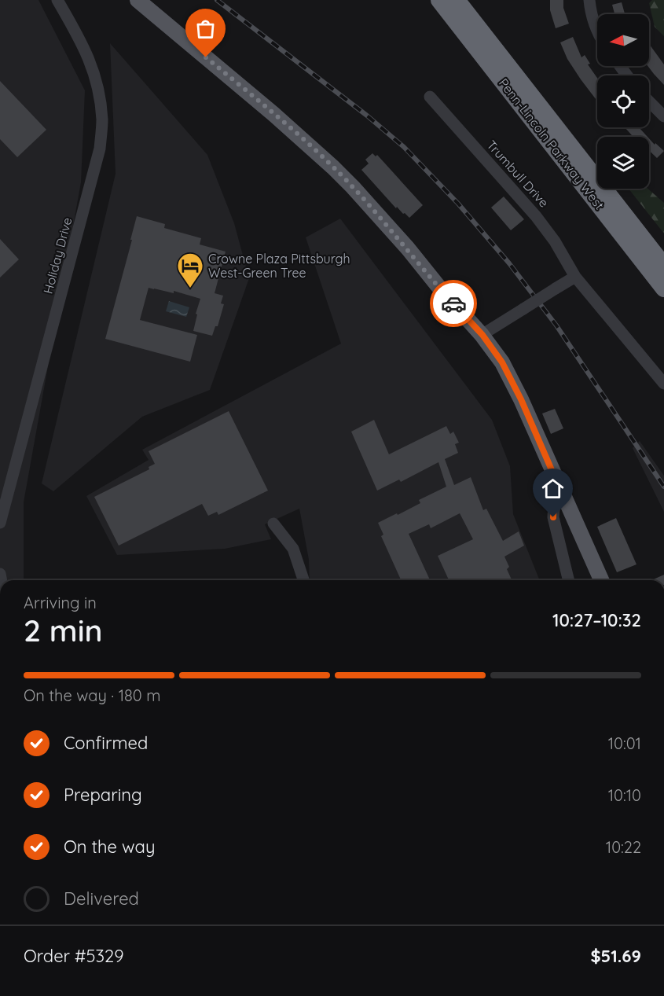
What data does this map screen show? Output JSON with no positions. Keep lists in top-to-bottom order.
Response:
{
  "streets": {
    "highway": ["Penn-Lincoln Parkway West"],
    "street": ["Trumbull Drive", "Holiday Drive"]
  },
  "places": {
    "hotel": ["Crowne Plaza Pittsburgh West-Green Tree"]
  },
  "north": "left",
  "page": {
    "heading": ["2 min", "Arriving in", "10:27–10:32"],
    "panel": ["Order #5329", "$51.69"],
    "bar": "On the way · 180 m",
    "list": [
      ["Confirmed", "10:01"],
      ["Preparing", "10:10"],
      ["On the way", "10:22"],
      "Delivered"
    ]
  }
}
